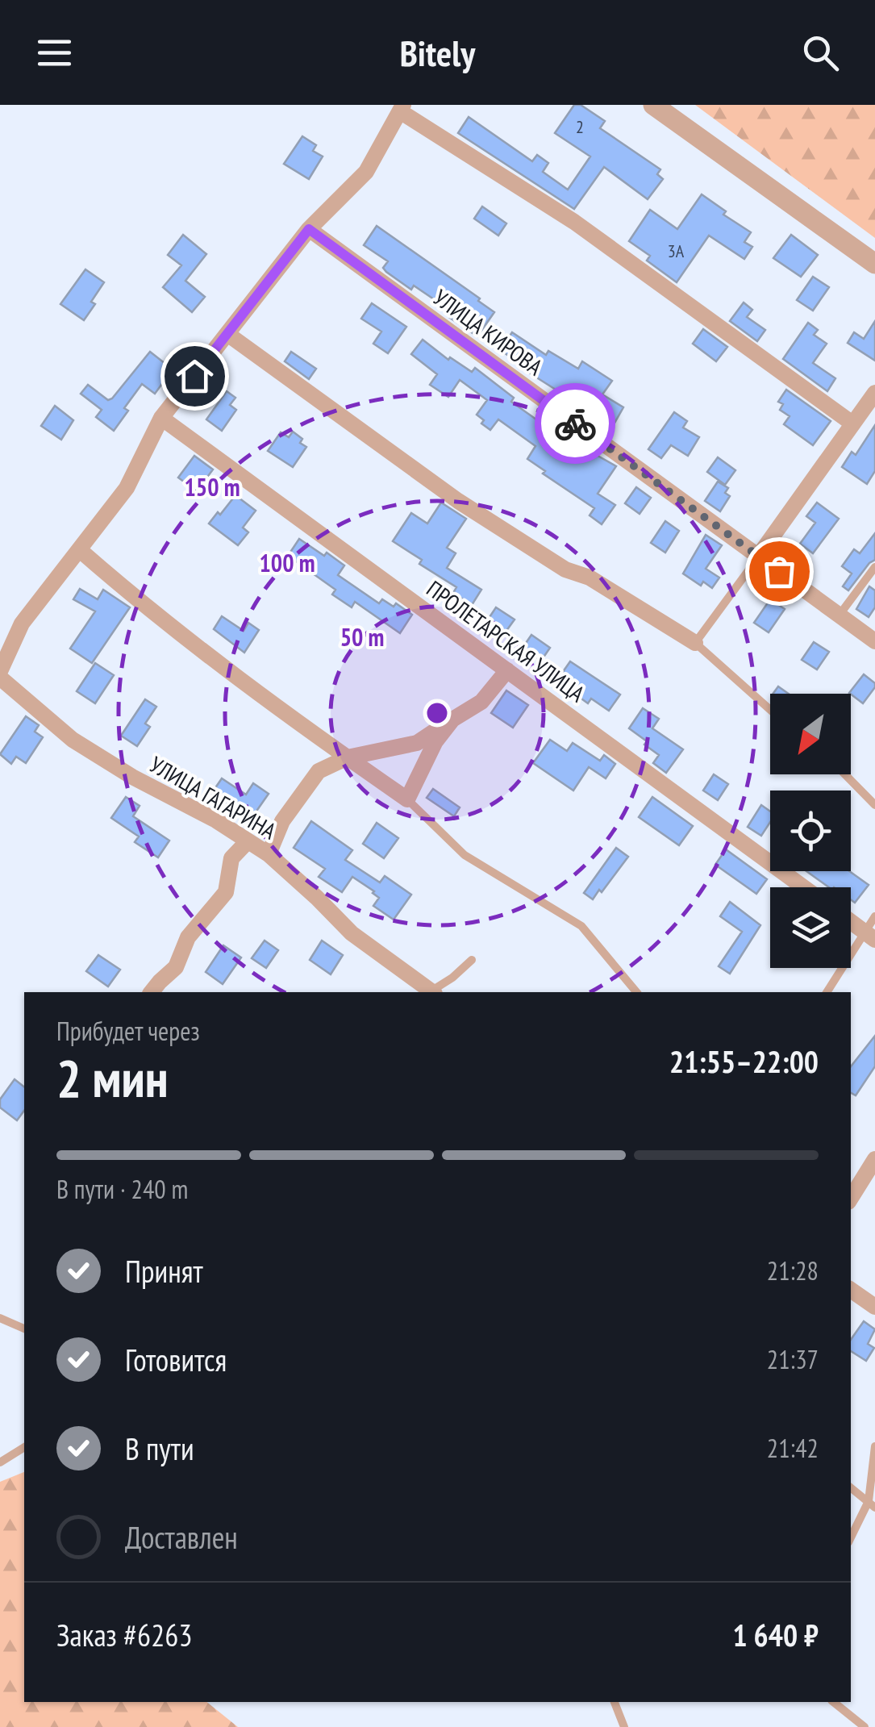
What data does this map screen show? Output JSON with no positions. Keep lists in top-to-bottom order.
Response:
{
  "streets": {
    "street": ["УЛИЦА КИРОВА", "ПРОЛЕТАРСКАЯ УЛИЦА", "УЛИЦА ГАГАРИНА"]
  },
  "house_numbers": ["2", "3А"],
  "north": "bottom left",
  "page": {
    "header": "Bitely",
    "heading": ["2 мин", "Прибудет через", "21:55–22:00"],
    "panel": ["Заказ #6263", "1 640 ₽"],
    "bar": "В пути · 240 m",
    "list": [
      ["Принят", "21:28"],
      ["Готовится", "21:37"],
      ["В пути", "21:42"],
      "Доставлен"
    ]
  },
  "rings": ["150 m", "100 m", "50 m"]
}
